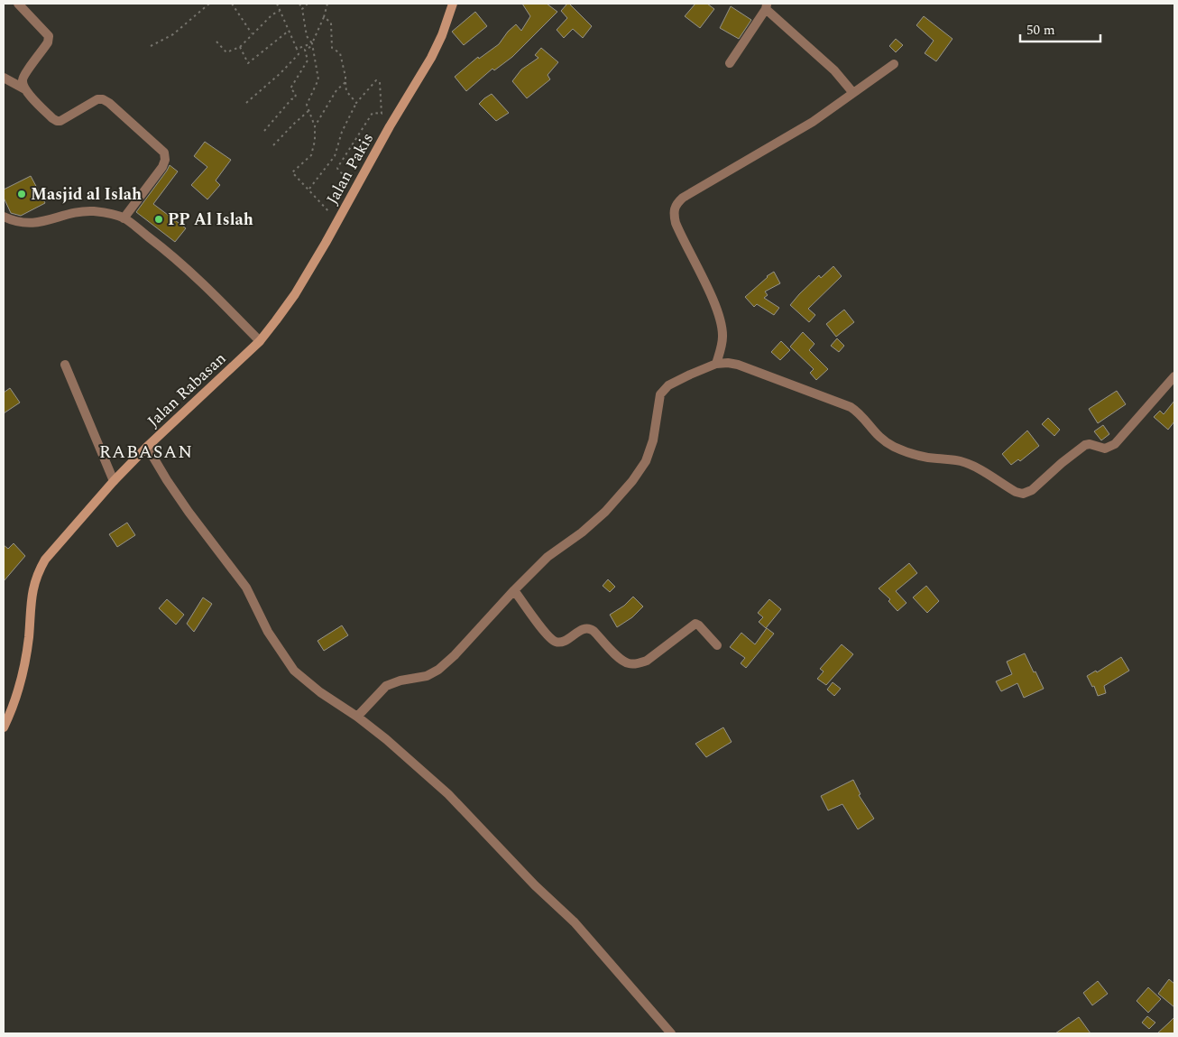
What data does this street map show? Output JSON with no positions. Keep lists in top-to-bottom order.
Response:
{
  "streets": {
    "street": ["Jalan Pakis", "Jalan Rabasan"]
  },
  "crossings": [
    ["Jalan Pakis", "Jalan Rabasan"]
  ],
  "districts": ["RABASAN"],
  "places": ["Masjid al Islah", "PP Al Islah"],
  "scale_bar": "50 m"
}
